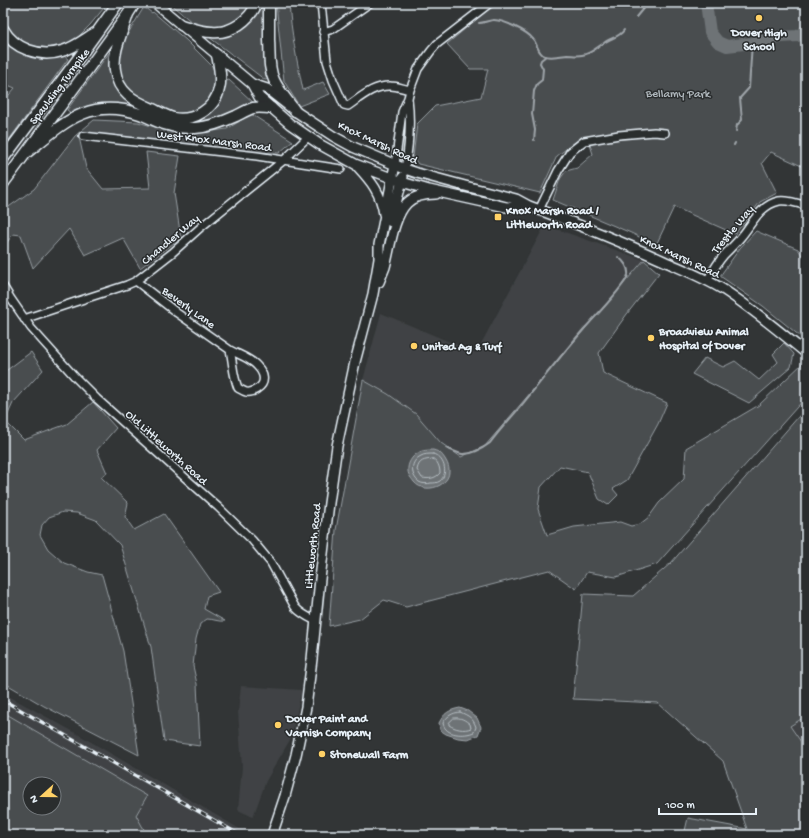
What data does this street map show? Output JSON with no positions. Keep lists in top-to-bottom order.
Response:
{
  "streets": {
    "highway": ["Spaulding Turnpike"],
    "main road": ["Knox Marsh Road", "Littleworth Road"],
    "street": [
      "West Knox Marsh Road",
      "Trestle Way",
      "Chandler Way",
      "Beverly Lane",
      "Old Littleworth Road"
    ]
  },
  "crossings": [
    ["West Knox Marsh Road", "Chandler Way"],
    ["Knox Marsh Road", "Trestle Way"],
    ["Knox Marsh Road", "Chandler Way"],
    ["Knox Marsh Road", "Littleworth Road"],
    ["Chandler Way", "Beverly Lane"],
    ["Chandler Way", "Old Littleworth Road"],
    ["Old Littleworth Road", "Littleworth Road"]
  ],
  "parks": ["Bellamy Park"],
  "places": {
    "other": [
      "Dover High School",
      "Broadview Animal Hospital of Dover",
      "United Ag & Turf",
      "Dover Paint and Varnish Company",
      "Stonewall Farm"
    ],
    "transit": ["Knox Marsh Road / Littleworth Road"]
  },
  "scale_bar": "100 m",
  "north": "left"
}
